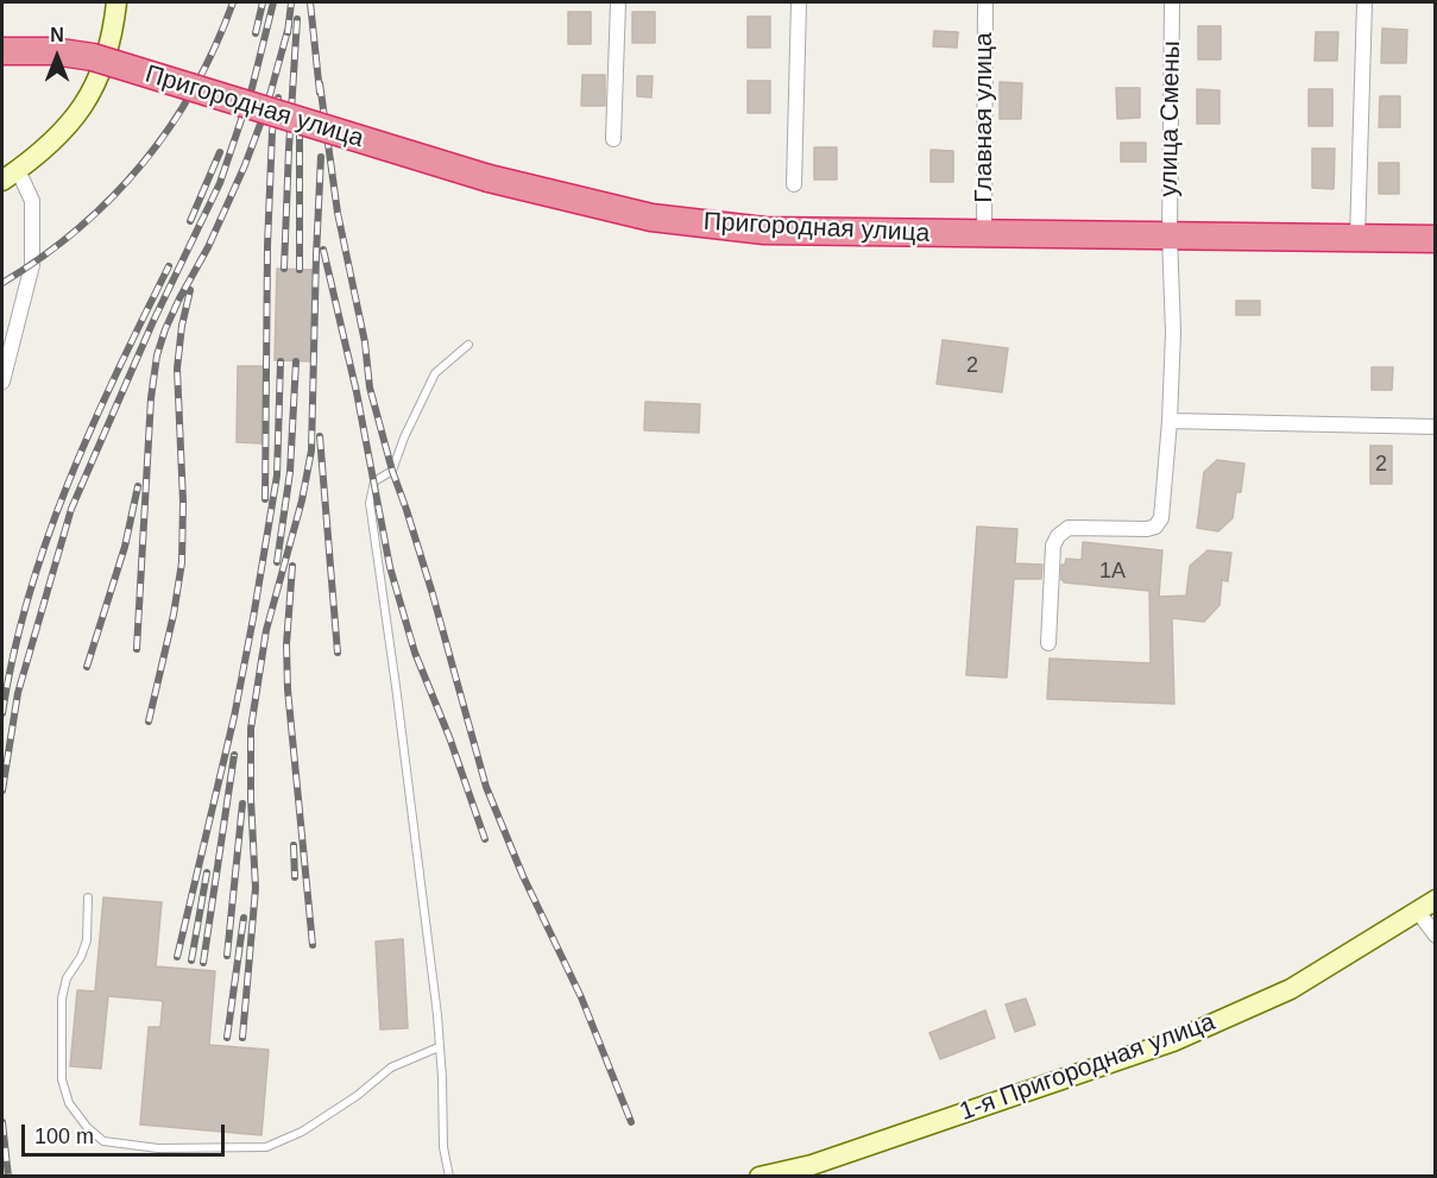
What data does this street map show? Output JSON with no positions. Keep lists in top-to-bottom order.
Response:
{
  "streets": {
    "highway": ["Пригородная улица"],
    "street": ["Главная улица", "улица Смены", "1-я Пригородная улица"]
  },
  "crossings": [
    ["Пригородная улица", "Главная улица"],
    ["Пригородная улица", "улица Смены"]
  ],
  "house_numbers": ["2", "2", "1А"],
  "scale_bar": "100 m",
  "north": "top"
}
